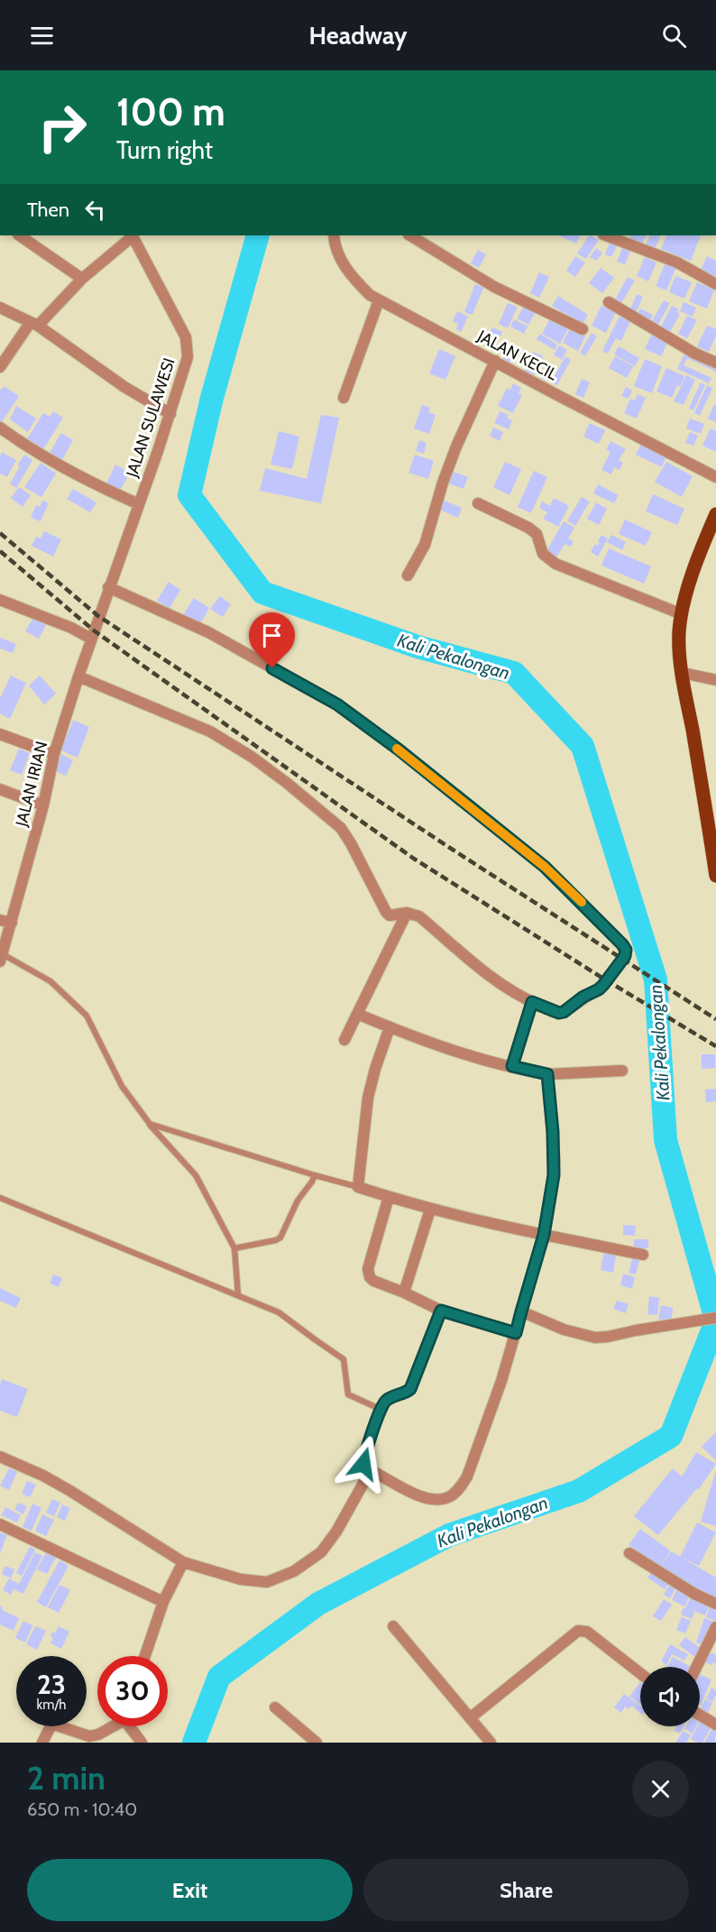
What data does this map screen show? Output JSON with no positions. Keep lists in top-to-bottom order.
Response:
{
  "streets": {
    "street": ["JALAN KECIL", "JALAN SULAWESI", "JALAN IRIAN"]
  },
  "crossings": [
    ["JALAN SULAWESI", "JALAN IRIAN"]
  ],
  "water": ["Kali Pekalongan"],
  "page": {
    "header": "Headway",
    "turn": ["100 m", "Turn right"],
    "then": "Then",
    "speed": "23 km/h",
    "limit": "30",
    "heading": ["2 min", "650 m · 10:40"],
    "buttons": ["Exit", "Share"]
  }
}
